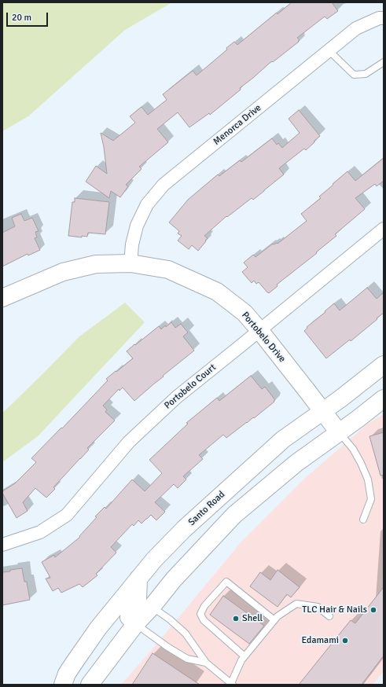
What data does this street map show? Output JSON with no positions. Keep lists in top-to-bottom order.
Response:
{
  "streets": {
    "main road": ["Portobelo Drive", "Santo Road"],
    "street": ["Menorca Drive", "Portobelo Court"]
  },
  "crossings": [
    ["Menorca Drive", "Portobelo Drive"],
    ["Portobelo Drive", "Portobelo Court"],
    ["Portobelo Drive", "Santo Road"]
  ],
  "places": ["TLC Hair & Nails", "Shell", "Edamami"],
  "scale_bar": "20 m"
}
